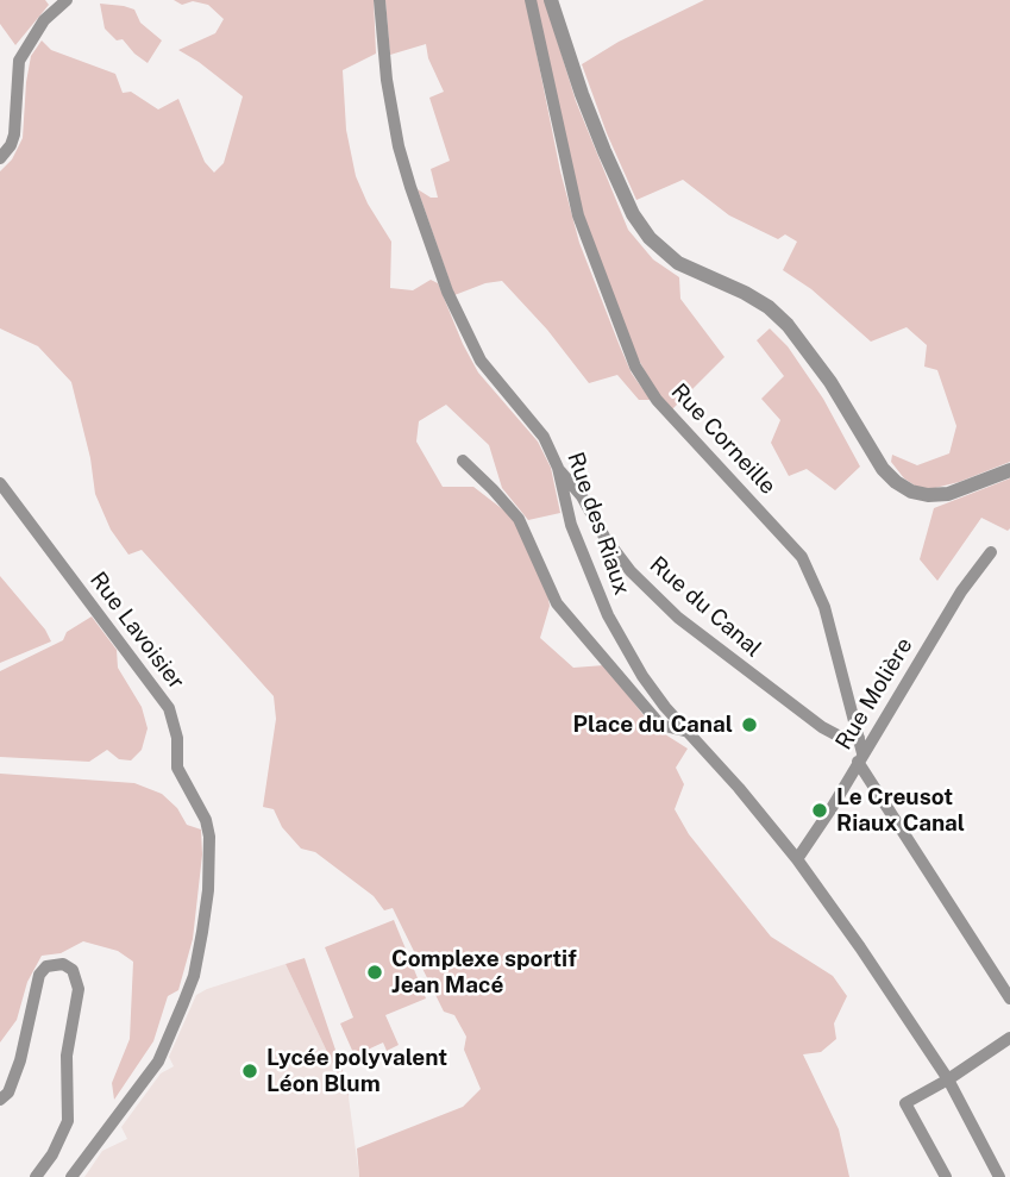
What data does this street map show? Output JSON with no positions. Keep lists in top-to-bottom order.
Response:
{
  "streets": {
    "street": [
      "Rue Corneille",
      "Rue des Riaux",
      "Rue du Canal",
      "Rue Lavoisier",
      "Rue Molière"
    ]
  },
  "crossings": [
    ["Rue Corneille", "Rue du Canal"],
    ["Rue Corneille", "Rue Molière"],
    ["Rue des Riaux", "Rue du Canal"],
    ["Rue des Riaux", "Rue Molière"]
  ],
  "places": [
    "Place du Canal",
    "Le Creusot Riaux Canal",
    "Complexe sportif Jean Macé",
    "Lycée polyvalent Léon Blum"
  ]
}
